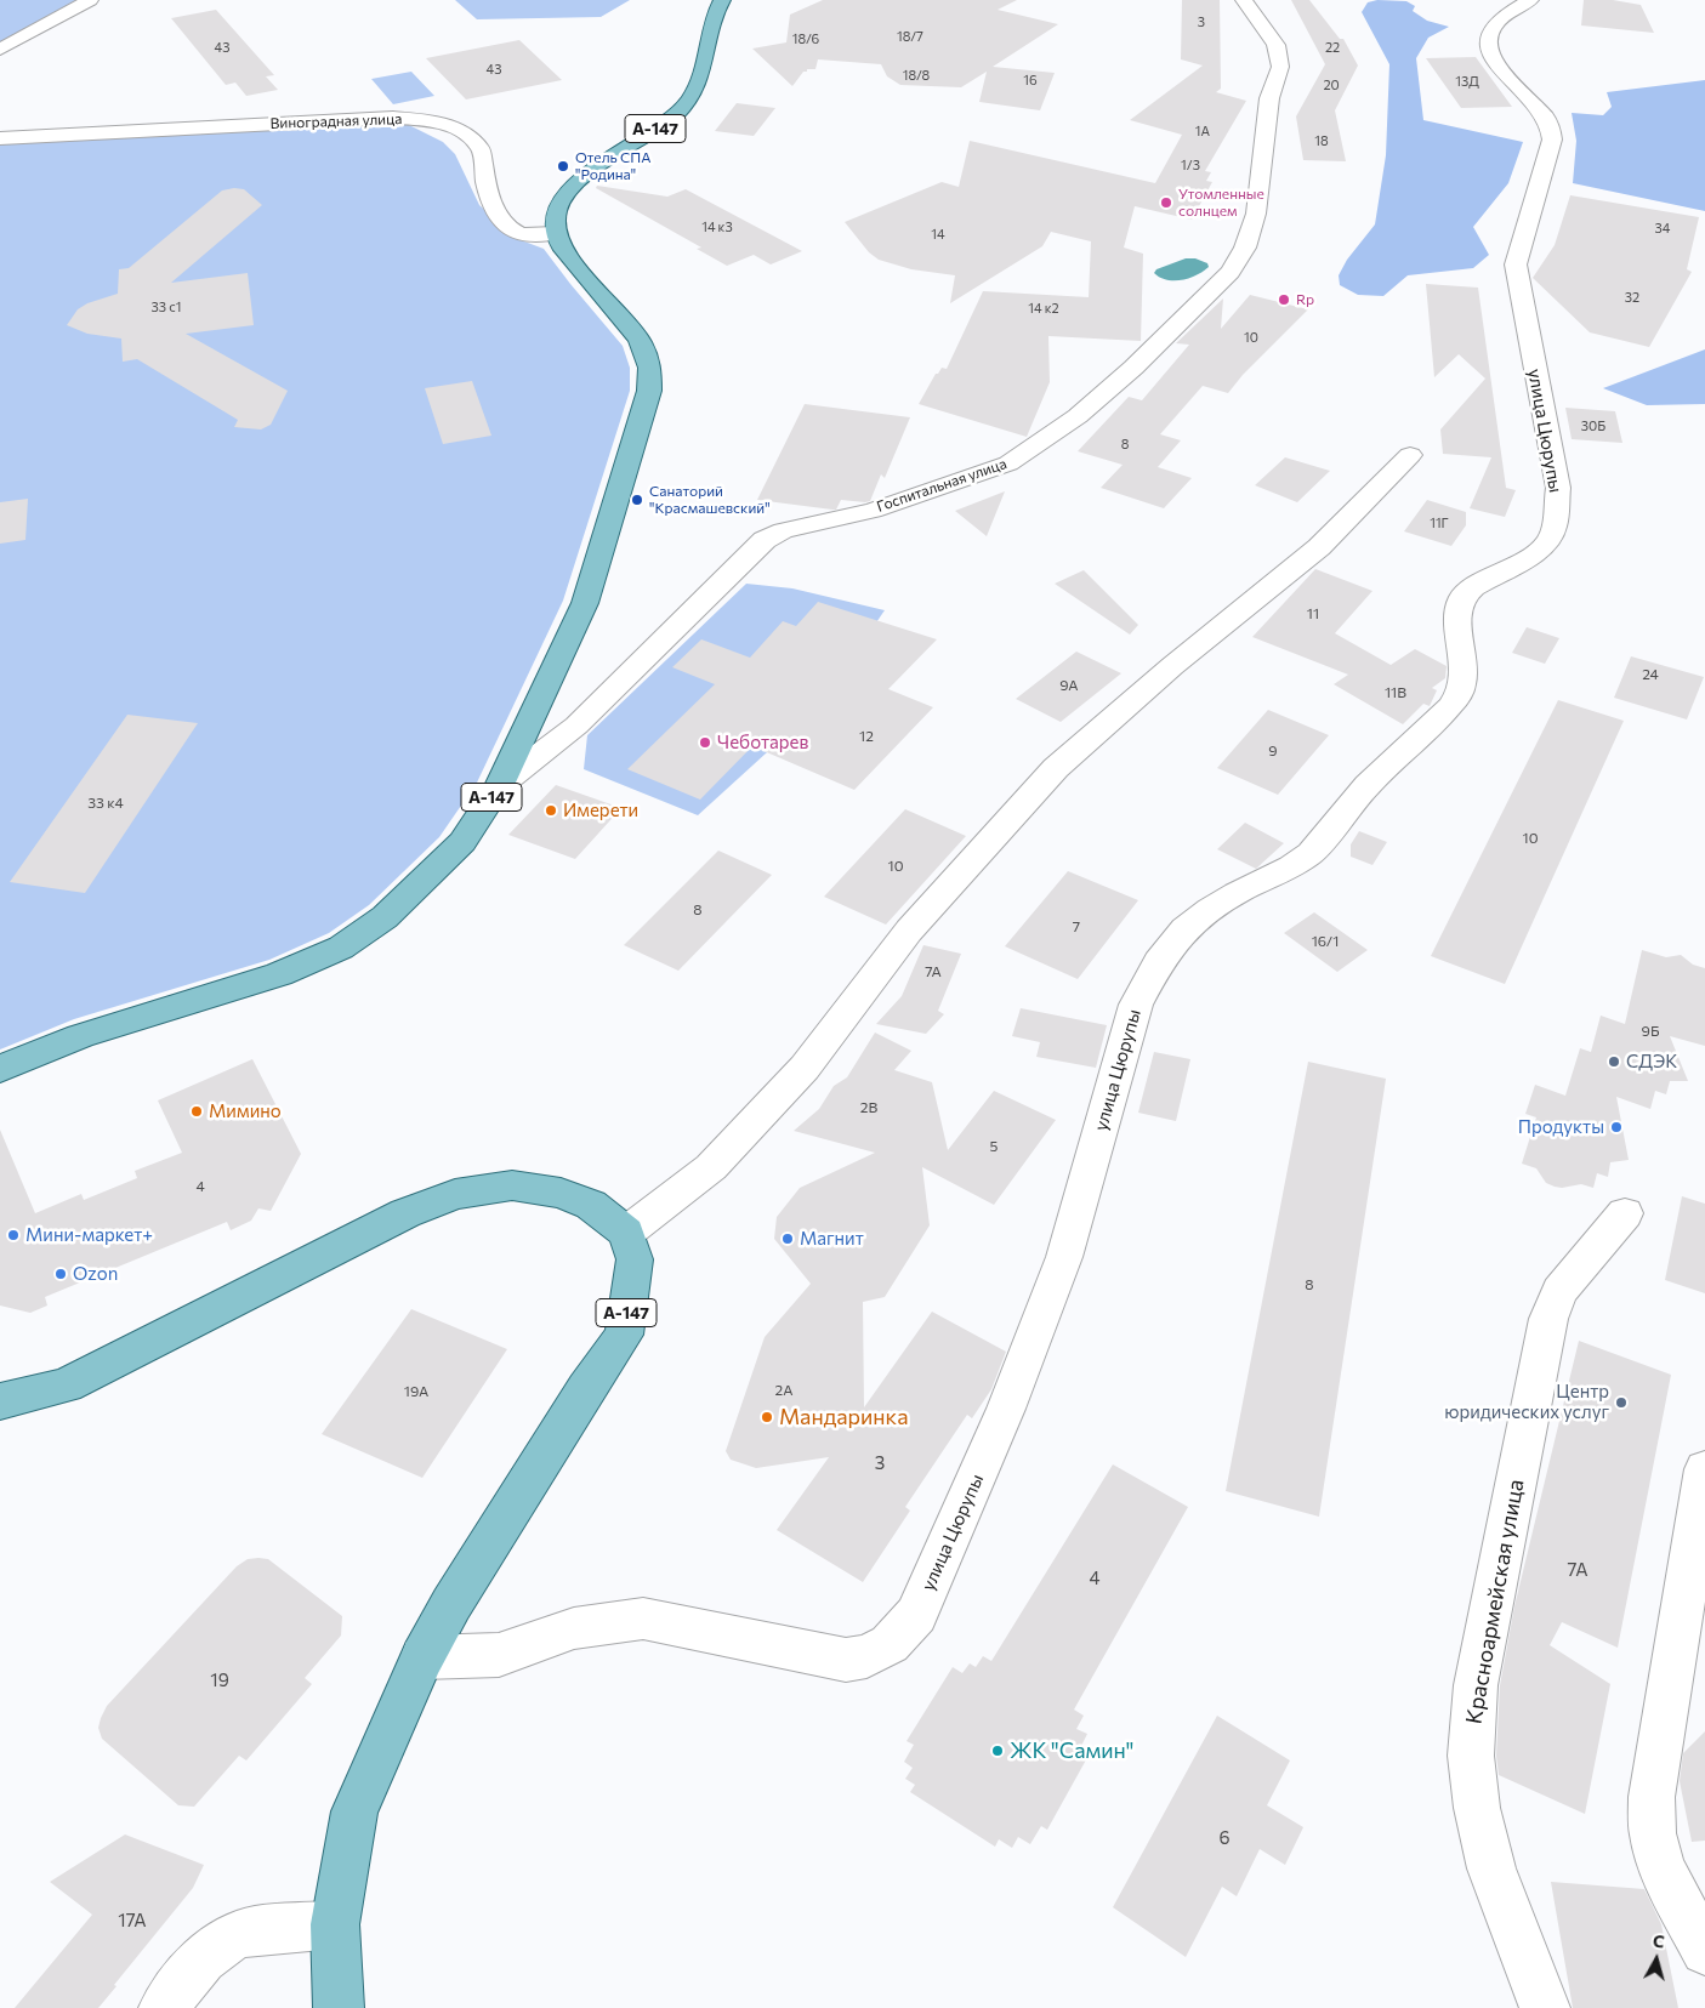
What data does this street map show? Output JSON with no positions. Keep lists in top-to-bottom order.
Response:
{
  "streets": {
    "main road": ["А-147"],
    "street": [
      "Виноградная улица",
      "улица Цюрупы",
      "Госпитальная улица",
      "Красноармейская улица"
    ]
  },
  "crossings": [
    ["Виноградная улица", "А-147"],
    ["А-147", "улица Цюрупы"],
    ["А-147", "Госпитальная улица"]
  ],
  "places": [
    "Отель СПА \"Родина\"",
    "Утомленные солнцем",
    "Rp",
    "Санаторий \"Красмашевский\"",
    "Чеботарев",
    "Имерети",
    "СДЭК",
    "Мимино",
    "Продукты",
    "Мини-маркет+",
    "Магнит",
    "Ozon",
    "Центр юридических услуг",
    "Мандаринка",
    "ЖК \"Самин\""
  ],
  "house_numbers": [
    "3",
    "18/7",
    "18/6",
    "43",
    "22",
    "43",
    "18/8",
    "16",
    "13Д",
    "20",
    "1А",
    "18",
    "1/3",
    "14 к3",
    "34",
    "14",
    "32",
    "33 с1",
    "14 к2",
    "10",
    "30Б",
    "8",
    "11Г",
    "11",
    "24",
    "9А",
    "11В",
    "12",
    "9",
    "33 к4",
    "10",
    "10",
    "8",
    "7",
    "16/1",
    "7А",
    "9Б",
    "2В",
    "5",
    "4",
    "8",
    "2А",
    "19А",
    "3",
    "7А",
    "4",
    "19",
    "6",
    "17А"
  ],
  "north": "top"
}
